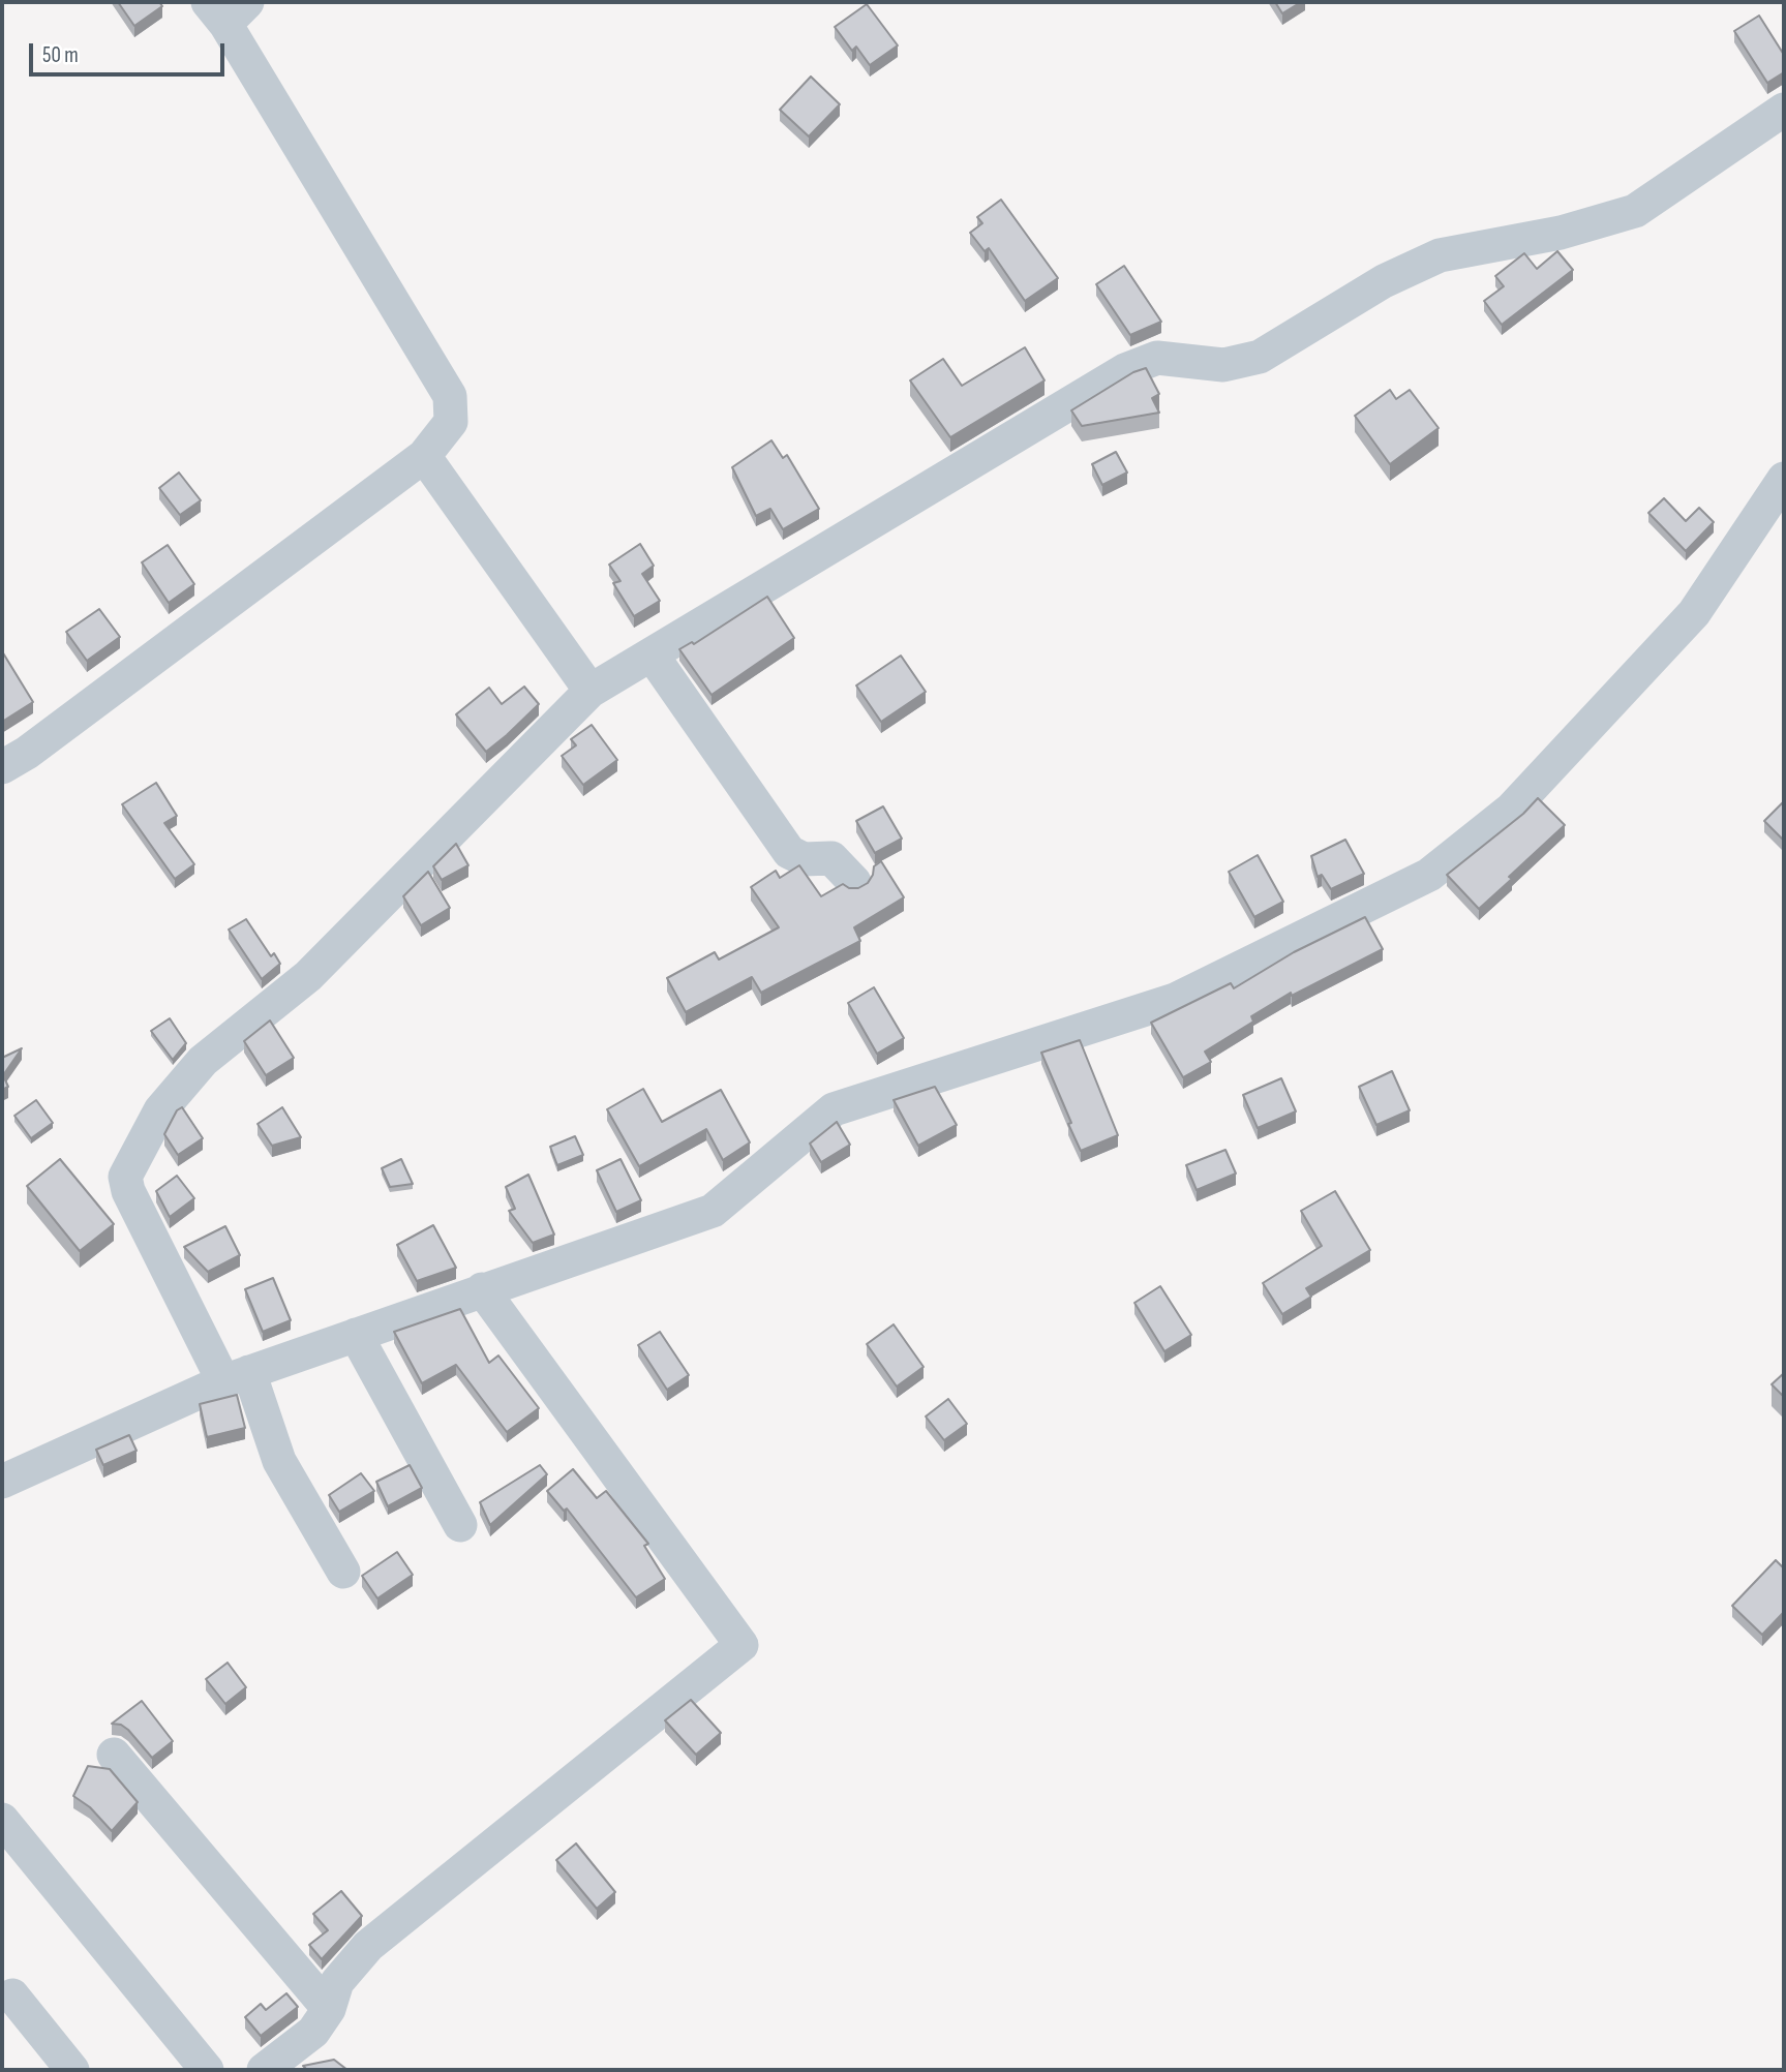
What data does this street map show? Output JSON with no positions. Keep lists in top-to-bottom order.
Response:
{
  "scale_bar": "50 m"
}
